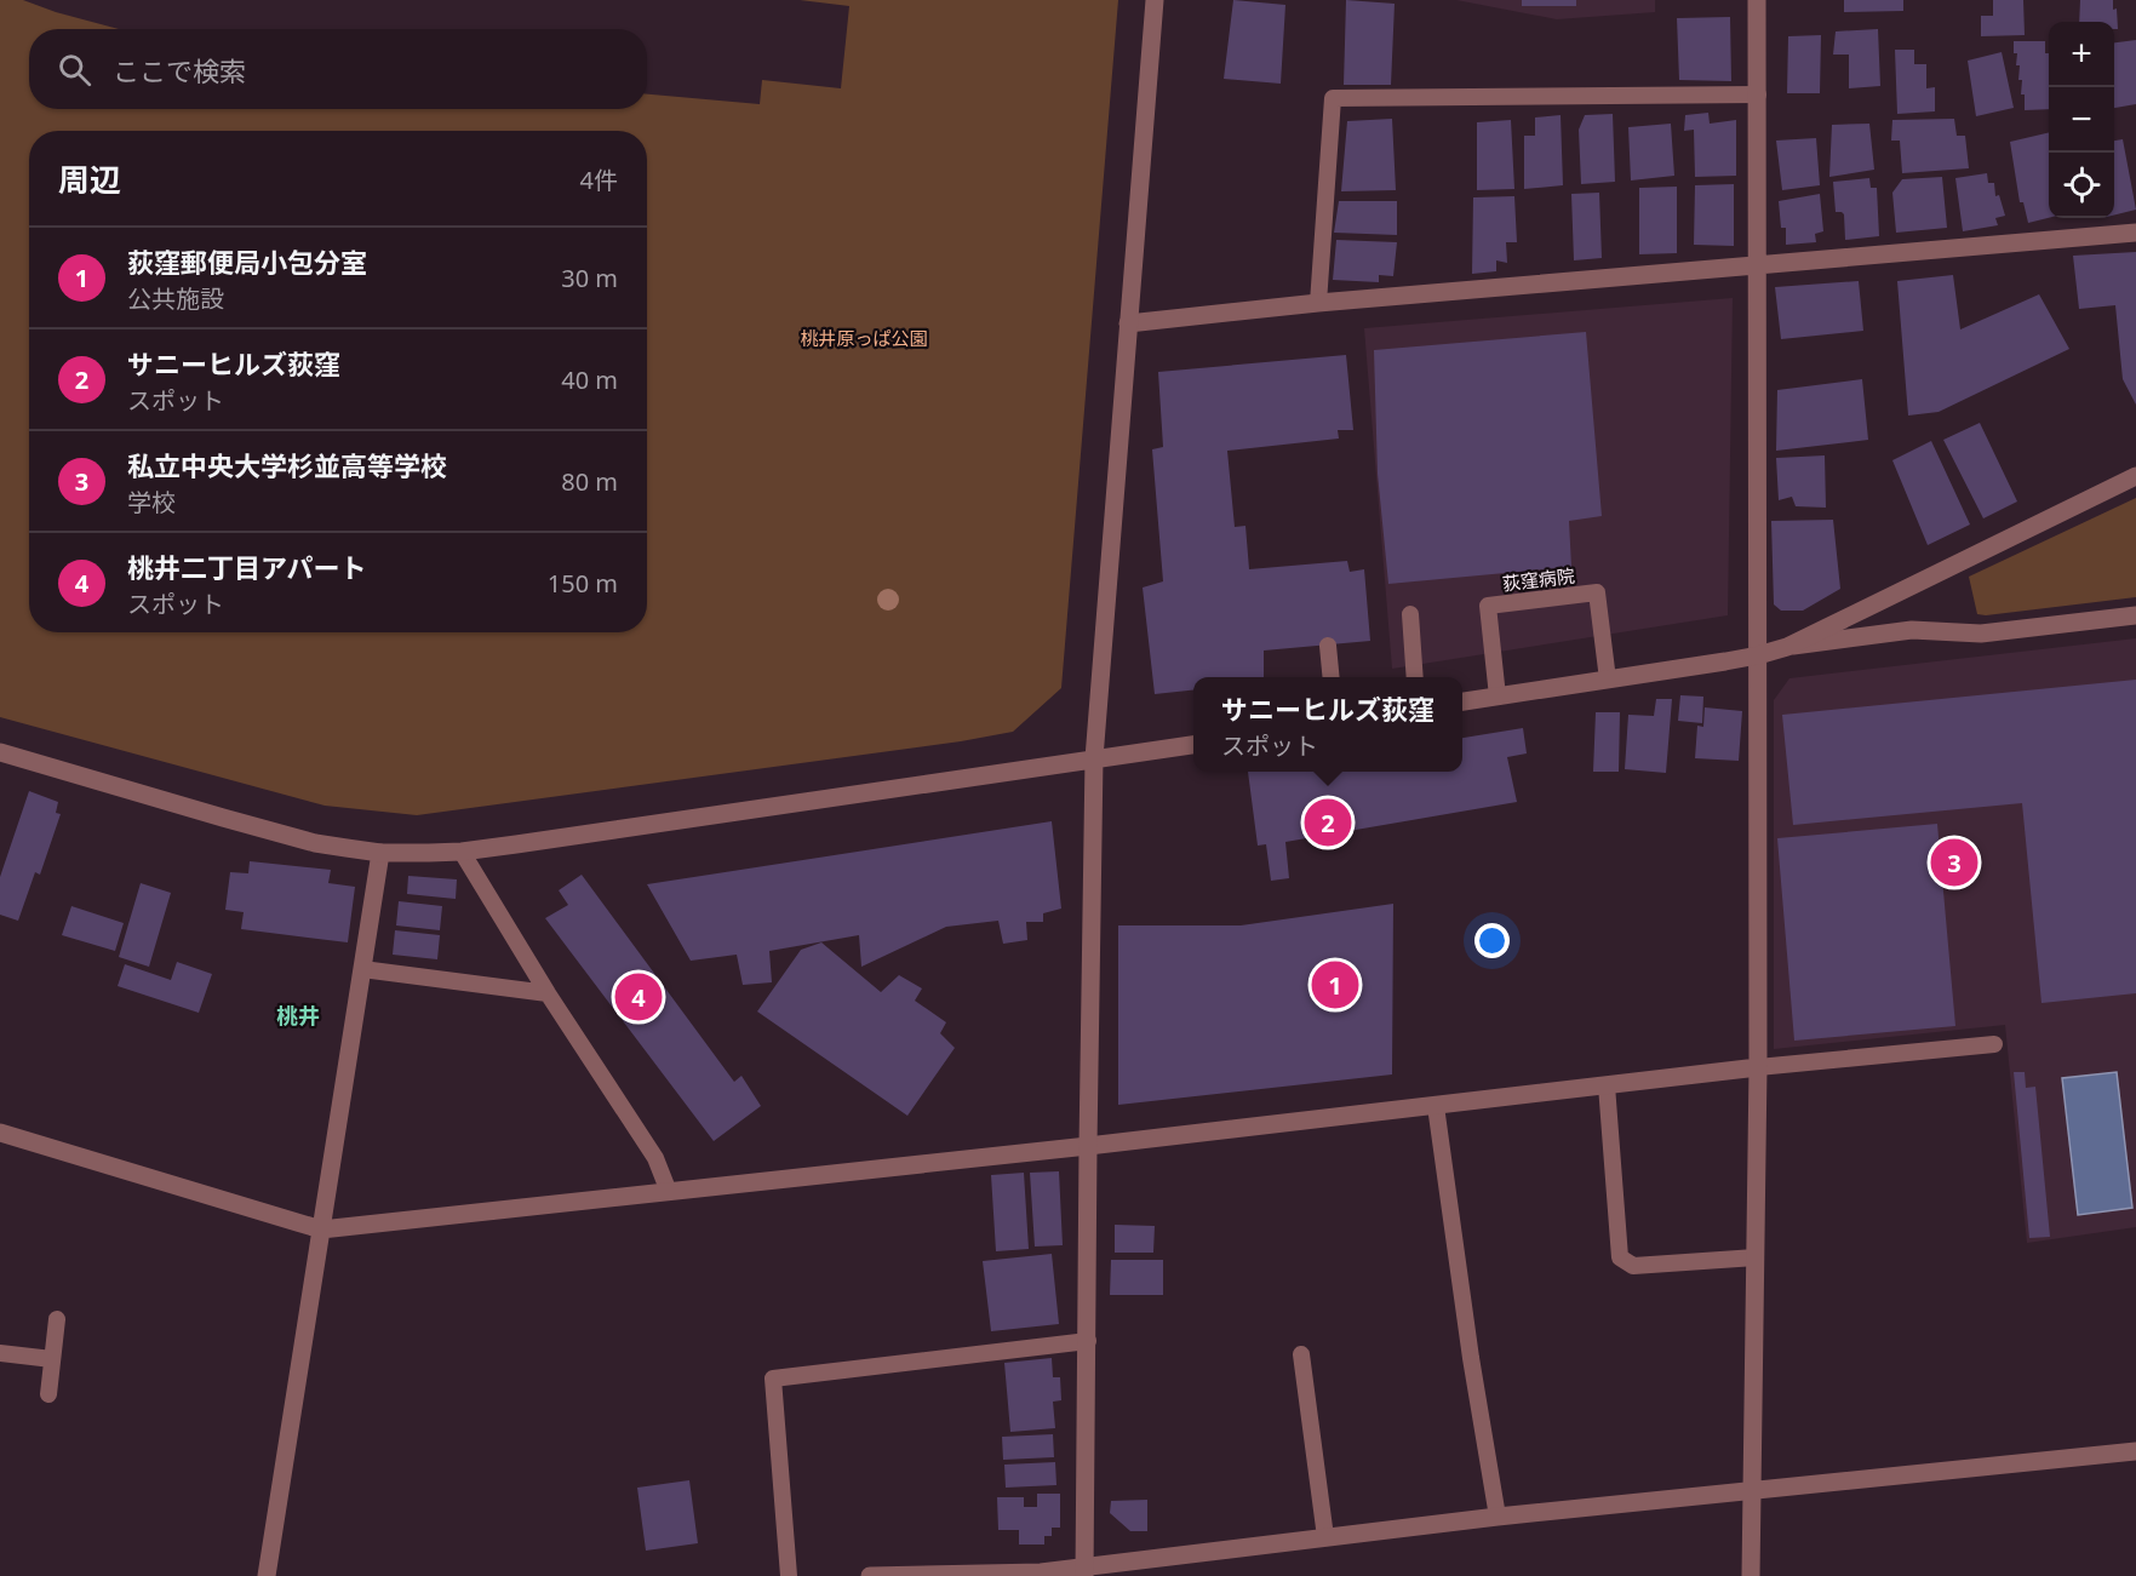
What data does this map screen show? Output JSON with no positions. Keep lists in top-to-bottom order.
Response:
{
  "streets": {
    "lane": ["荻窪病院"]
  },
  "districts": ["桃井"],
  "parks": ["桃井原っぱ公園"],
  "page": {
    "map_buttons": ["+", "−"],
    "search": "ここで検索",
    "heading": ["周辺", "4件"],
    "list": [
      {
        "mark": "1",
        "name": "荻窪郵便局小包分室",
        "note": "公共施設",
        "value": "30 m"
      },
      {
        "mark": "2",
        "name": "サニーヒルズ荻窪",
        "note": "スポット",
        "value": "40 m"
      },
      {
        "mark": "3",
        "name": "私立中央大学杉並高等学校",
        "note": "学校",
        "value": "80 m"
      },
      {
        "mark": "4",
        "name": "桃井二丁目アパート",
        "note": "スポット",
        "value": "150 m"
      }
    ],
    "popup": ["サニーヒルズ荻窪", "スポット"],
    "pins": [
      "2",
      "3",
      "1",
      "4"
    ]
  }
}
